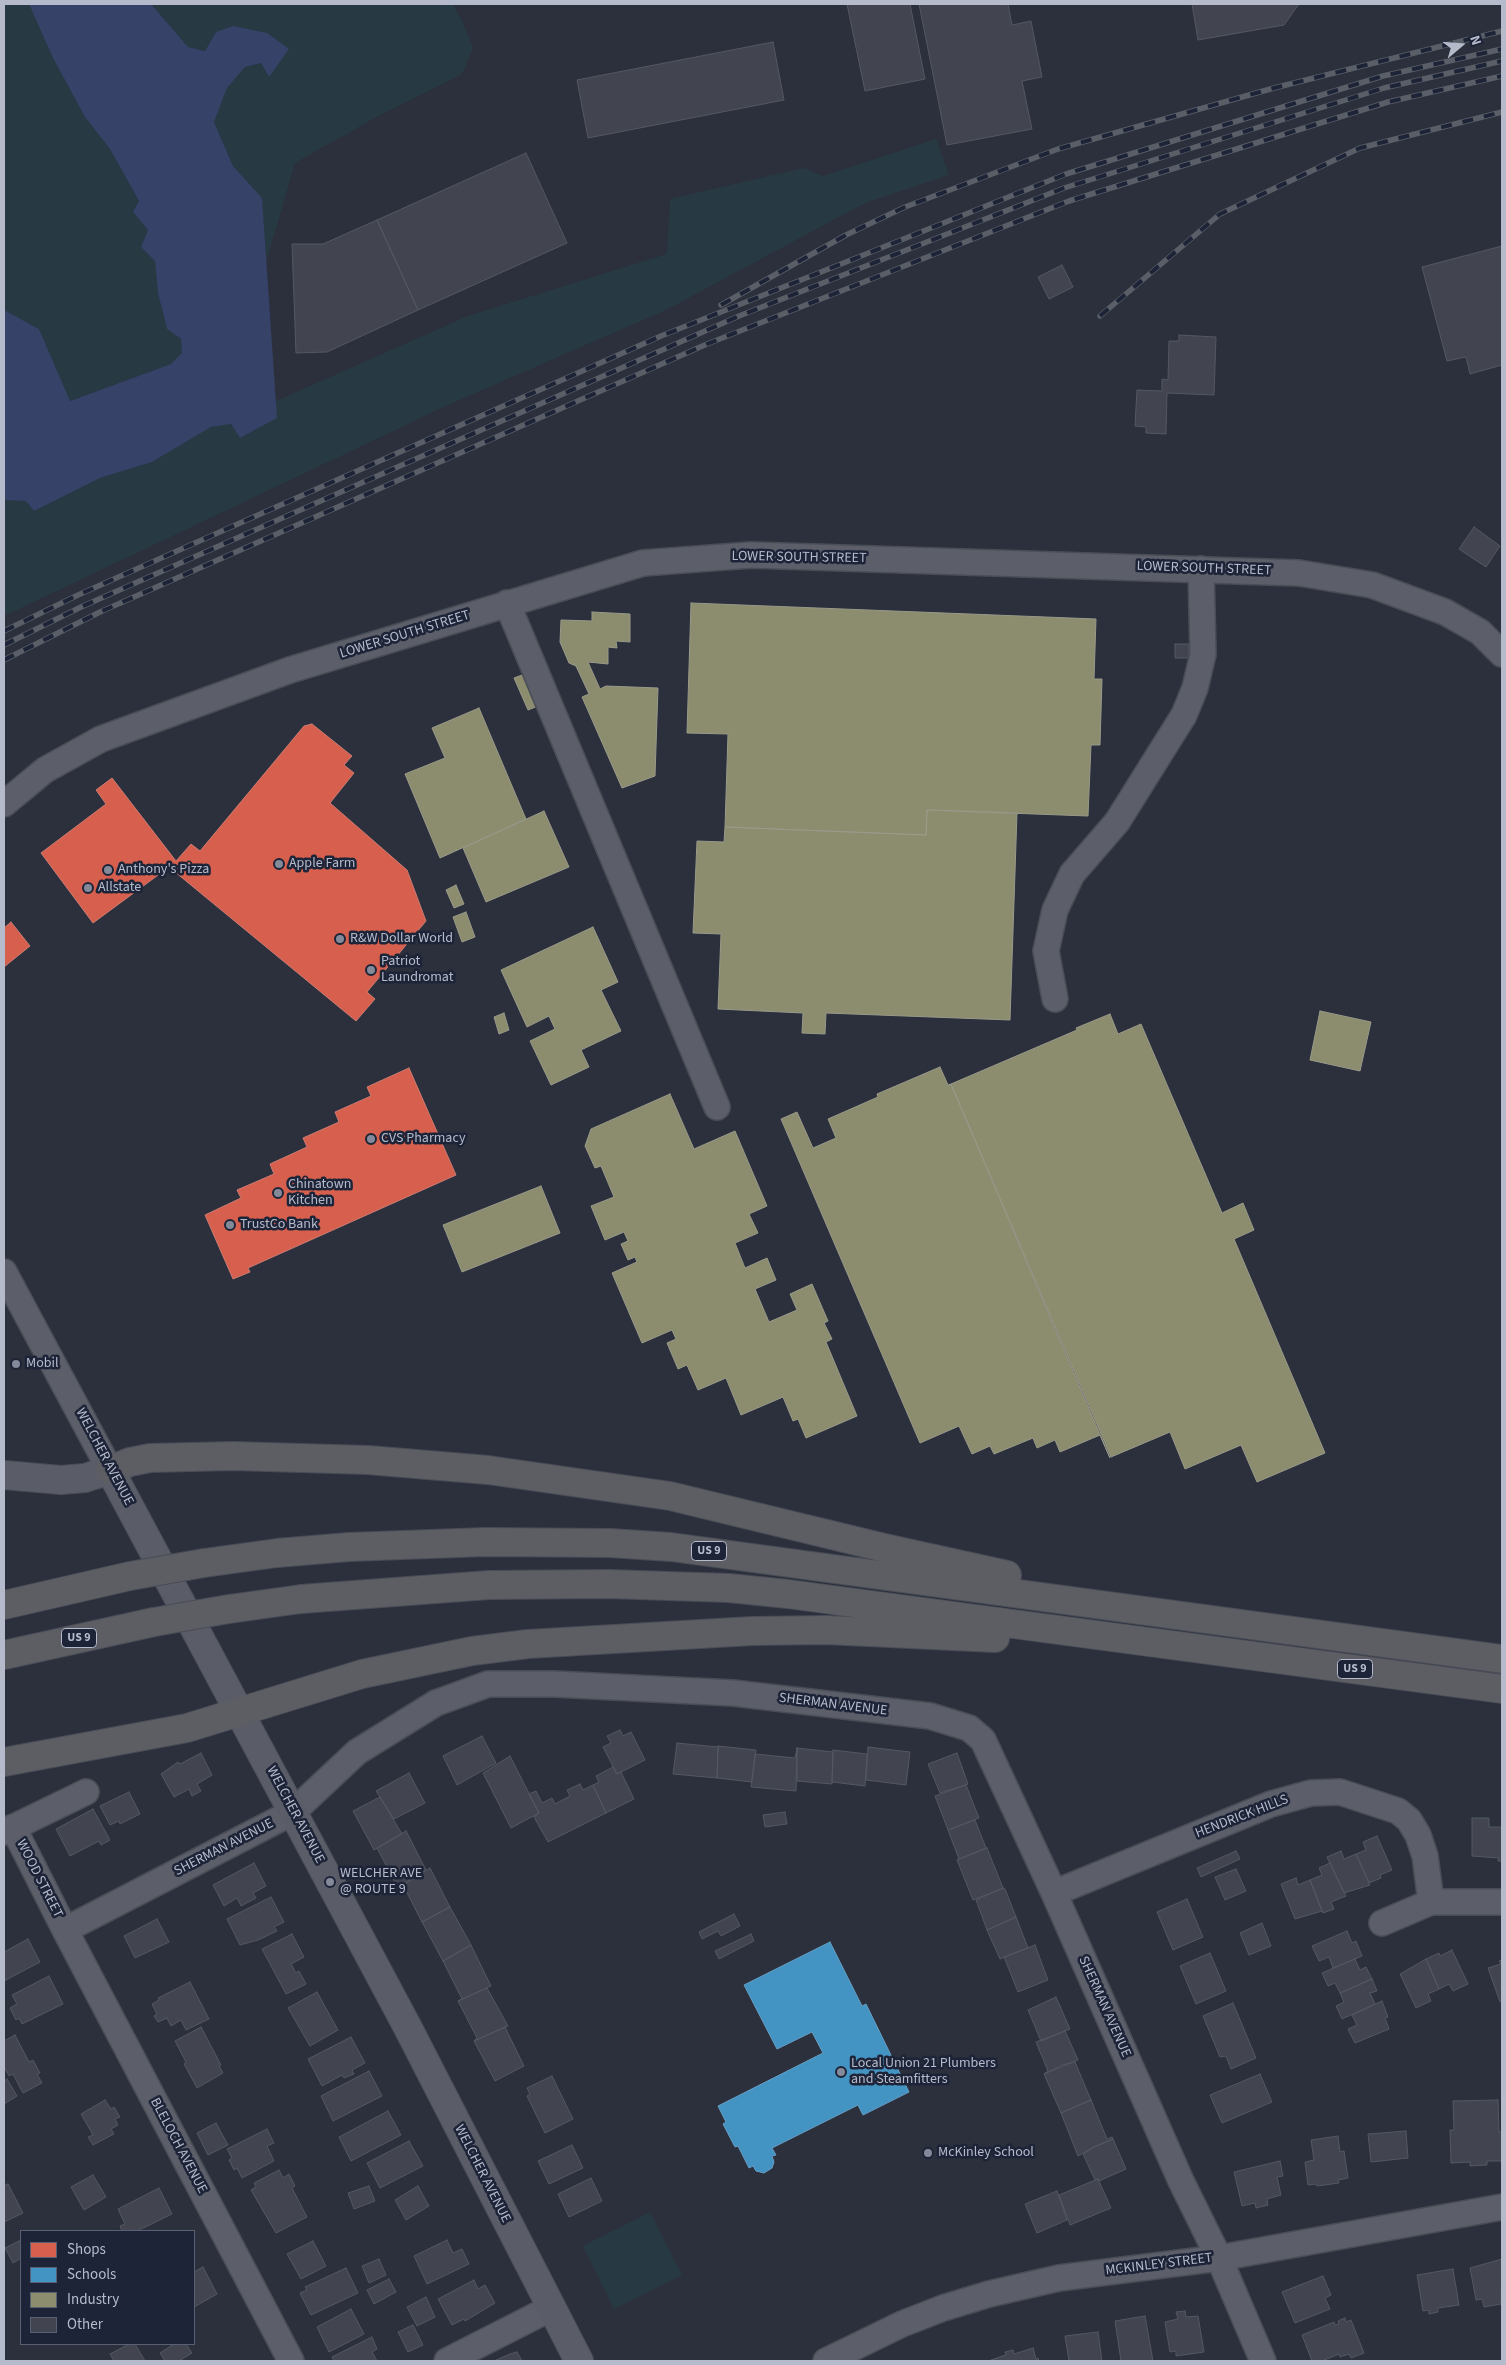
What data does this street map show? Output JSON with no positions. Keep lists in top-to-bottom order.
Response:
{
  "streets": {
    "highway": ["US 9"],
    "street": [
      "LOWER SOUTH STREET",
      "WELCHER AVENUE",
      "SHERMAN AVENUE",
      "HENDRICK HILLS",
      "WOOD STREET",
      "BLELOCH AVENUE",
      "MCKINLEY STREET"
    ]
  },
  "crossings": [
    ["WELCHER AVENUE", "SHERMAN AVENUE"],
    ["SHERMAN AVENUE", "HENDRICK HILLS"],
    ["SHERMAN AVENUE", "WOOD STREET"],
    ["SHERMAN AVENUE", "BLELOCH AVENUE"],
    ["SHERMAN AVENUE", "MCKINLEY STREET"],
    ["WOOD STREET", "BLELOCH AVENUE"]
  ],
  "places": [
    "Apple Farm",
    "Anthony's Pizza",
    "Allstate",
    "R&W Dollar World",
    "Patriot Laundromat",
    "CVS Pharmacy",
    "Chinatown Kitchen",
    "TrustCo Bank",
    "Mobil",
    "WELCHER AVE @ ROUTE 9",
    "Local Union 21 Plumbers and Steamfitters",
    "McKinley School"
  ],
  "legend": [
    "Shops",
    "Schools",
    "Industry",
    "Other"
  ],
  "north": "right"
}
